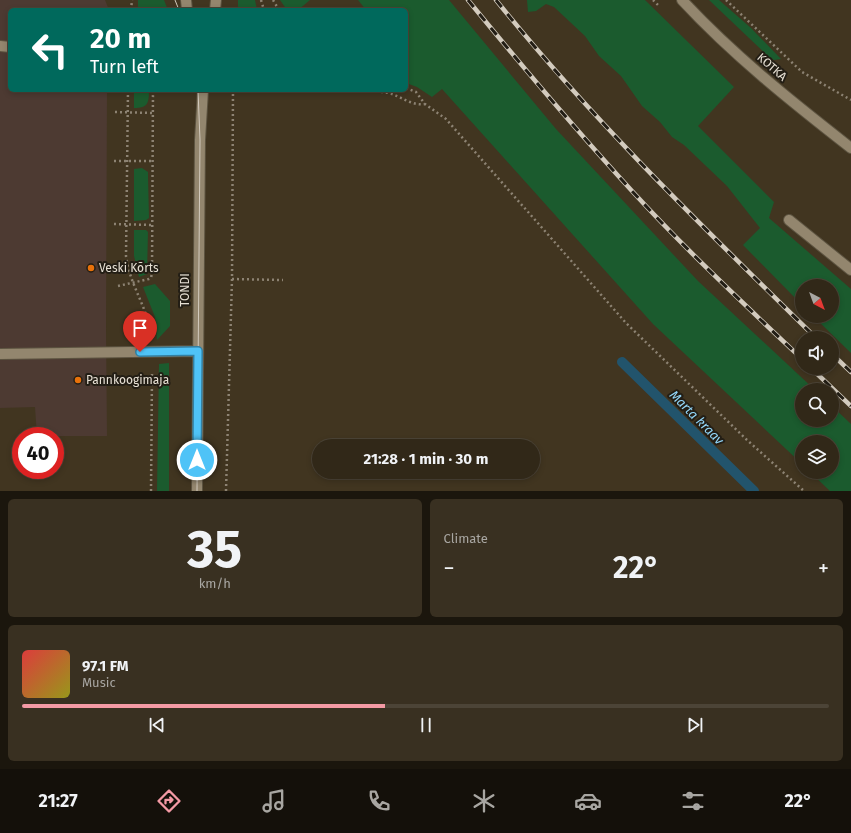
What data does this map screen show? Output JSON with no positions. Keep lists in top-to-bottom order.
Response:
{
  "streets": {
    "street": ["KOTKA", "TONDI"]
  },
  "water": ["Marta kraav"],
  "places": ["Veski Kõrts", "Pannkoogimaja"],
  "north": "bottom right",
  "page": {
    "turn": ["20 m", "Turn left"],
    "limit": "40",
    "trip": "21:28 · 1 min · 30 m",
    "tile": [
      ["35", "km/h"],
      "Climate"
    ],
    "heat": ["−", "22°", "+"],
    "song": ["97.1 FM", "Music"],
    "tabs": ["21:27", "22°"]
  }
}
